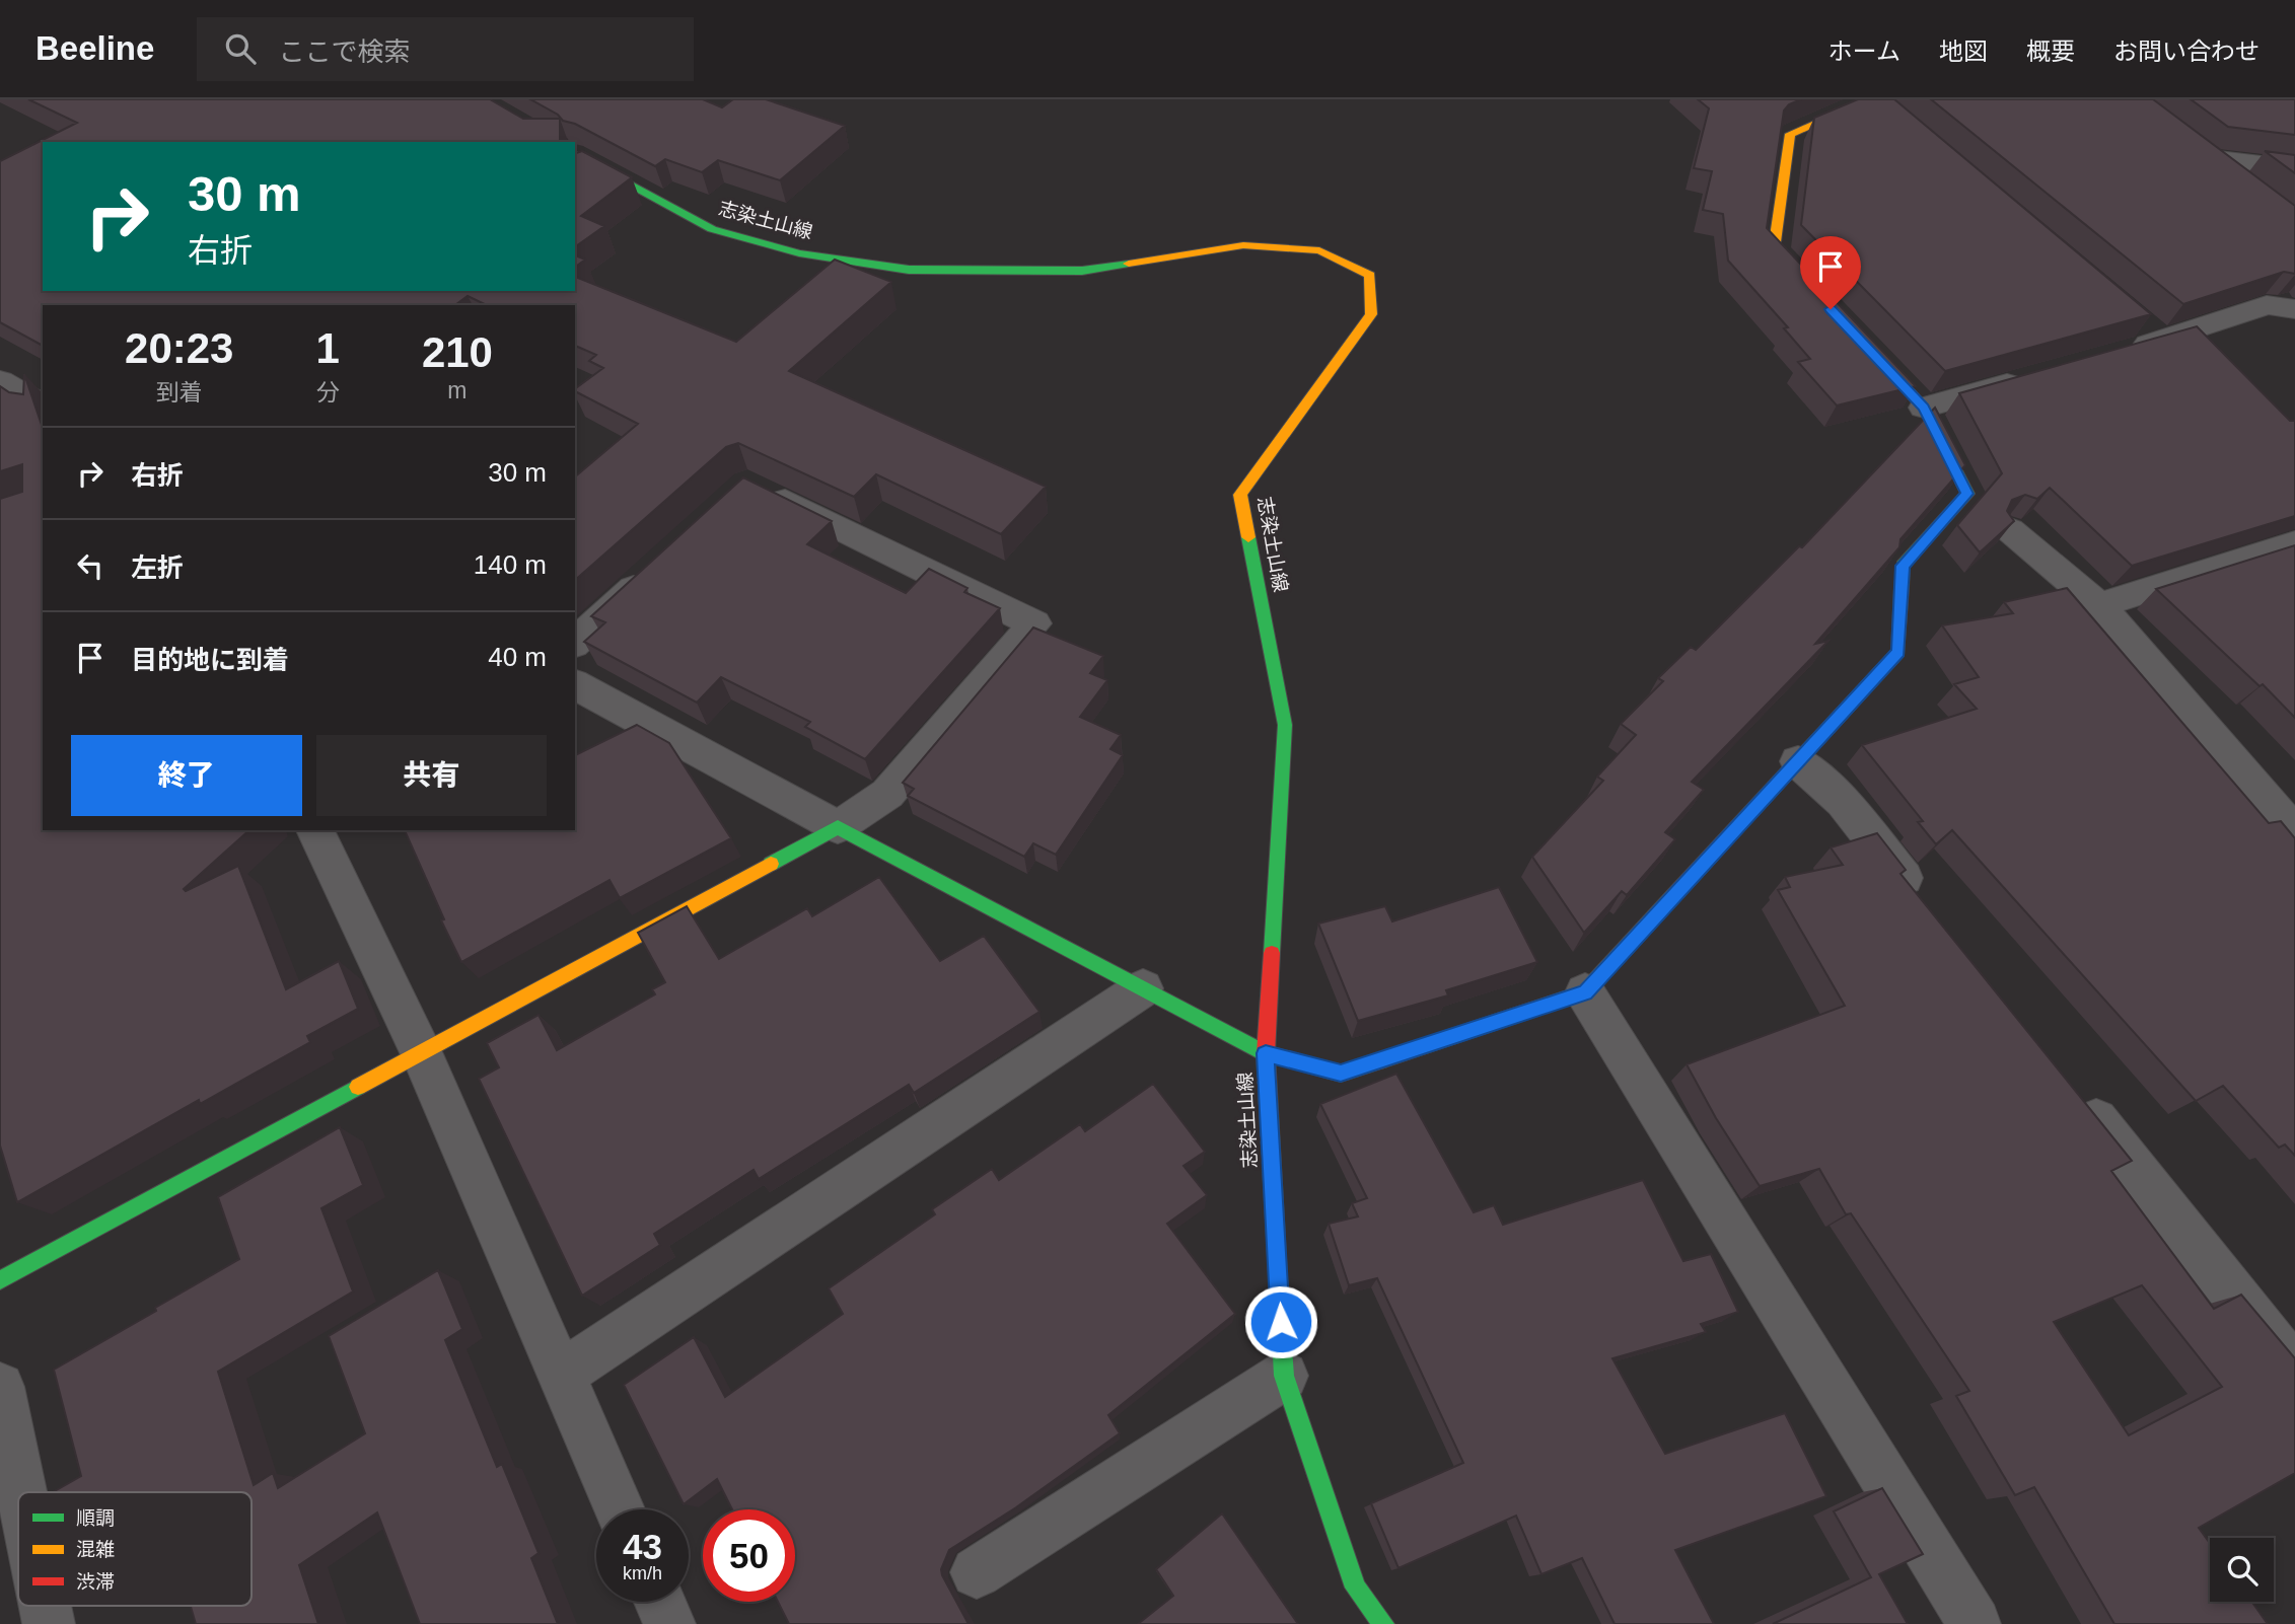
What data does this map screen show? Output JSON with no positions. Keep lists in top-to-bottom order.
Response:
{
  "streets": {
    "street": ["志染土山線"]
  },
  "legend": ["順調", "混雑", "渋滞"],
  "page": {
    "header": "Beeline",
    "search": "ここで検索",
    "nav": [
      "ホーム",
      "地図",
      "概要",
      "お問い合わせ"
    ],
    "turn": ["30 m", "右折"],
    "eta": [
      "20:23",
      "到着",
      "1",
      "分",
      "210",
      "m"
    ],
    "list": [
      {
        "name": "右折",
        "value": "30 m"
      },
      {
        "name": "左折",
        "value": "140 m"
      },
      {
        "name": "目的地に到着",
        "value": "40 m"
      }
    ],
    "buttons": ["終了", "共有"],
    "speed": "43 km/h",
    "limit": "50"
  }
}
